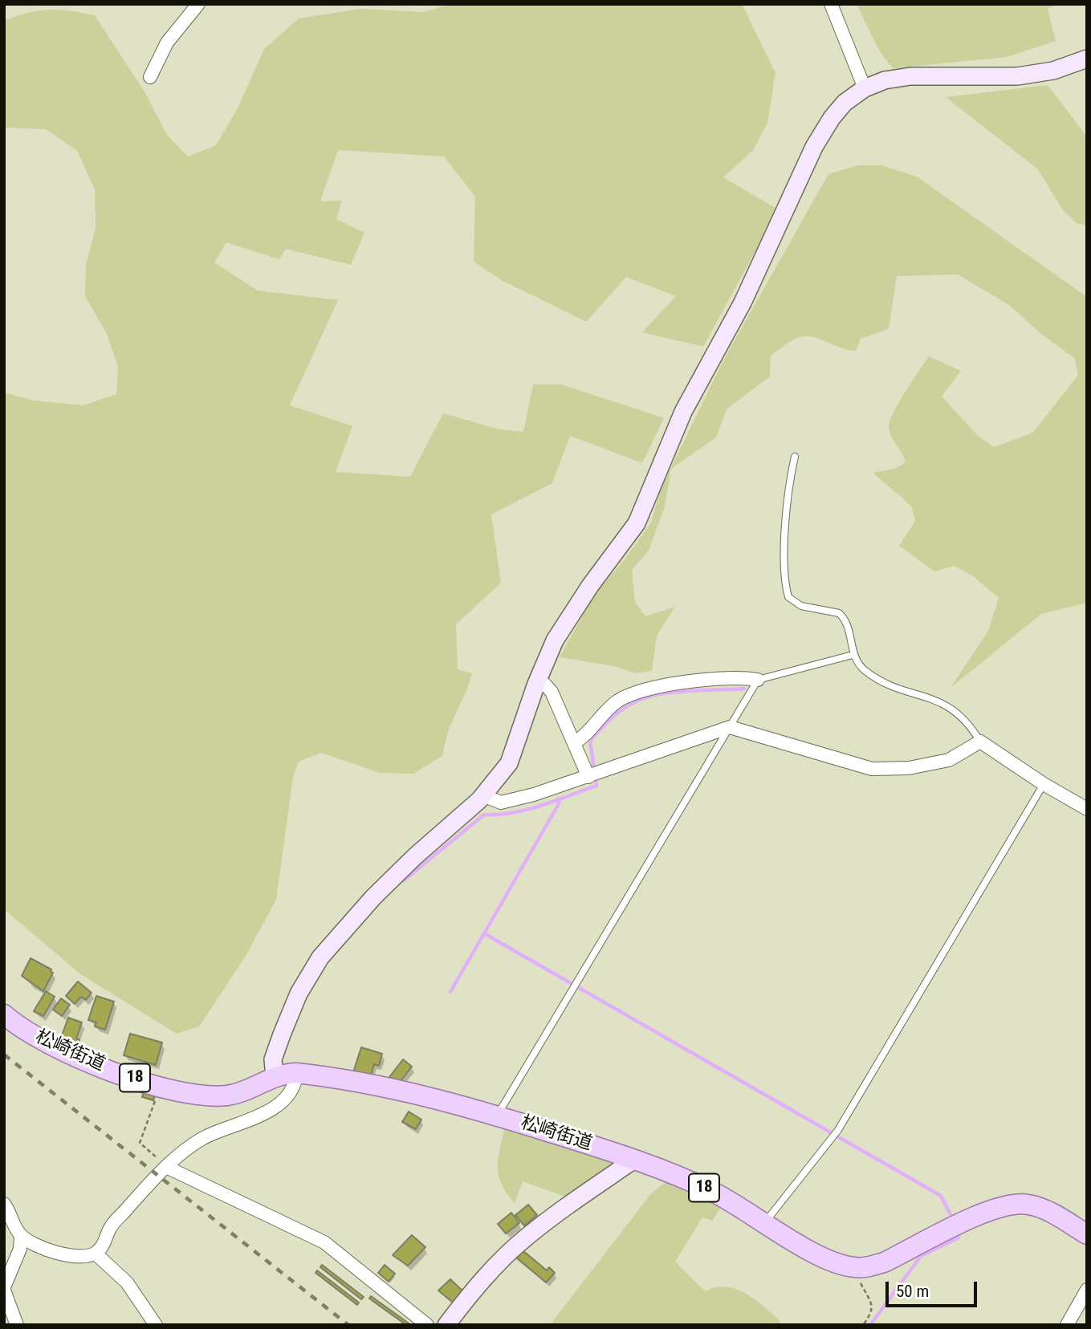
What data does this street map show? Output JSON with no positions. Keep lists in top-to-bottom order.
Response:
{
  "streets": {
    "main road": ["松崎街道", "18"]
  },
  "scale_bar": "50 m"
}
